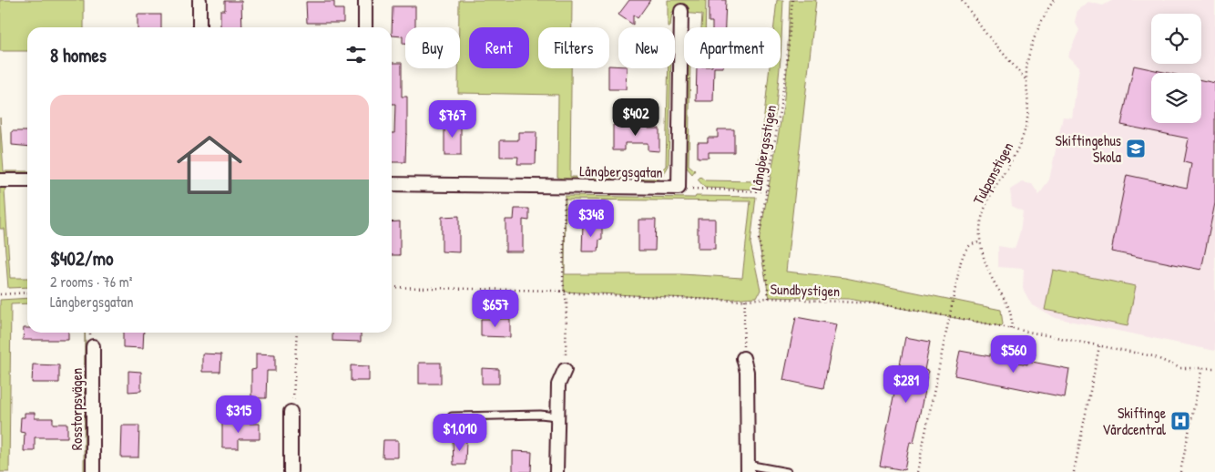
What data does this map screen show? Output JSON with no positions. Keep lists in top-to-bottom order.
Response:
{
  "streets": {
    "street": ["Långbergsgatan", "Rosstorpsvägen"],
    "path": ["Långbergsstigen", "Tulpanstigen", "Sundbystigen"]
  },
  "crossings": [
    ["Långbergsstigen", "Sundbystigen"],
    ["Tulpanstigen", "Sundbystigen"]
  ],
  "places": {
    "school or university": ["Skiftingehus Skola"],
    "hospital": ["Skiftinge Vårdcentral"]
  },
  "page": {
    "chip": [
      "Buy",
      "Rent",
      "Filters",
      "New",
      "Apartment"
    ],
    "heading": "8 homes",
    "list": [
      {
        "name": "$402/mo",
        "note": "2 rooms · 76 m² · Långbergsgatan"
      }
    ],
    "price": [
      "$402",
      "$767",
      "$348",
      "$657",
      "$560",
      "$281",
      "$315",
      "$1,010"
    ]
  }
}
